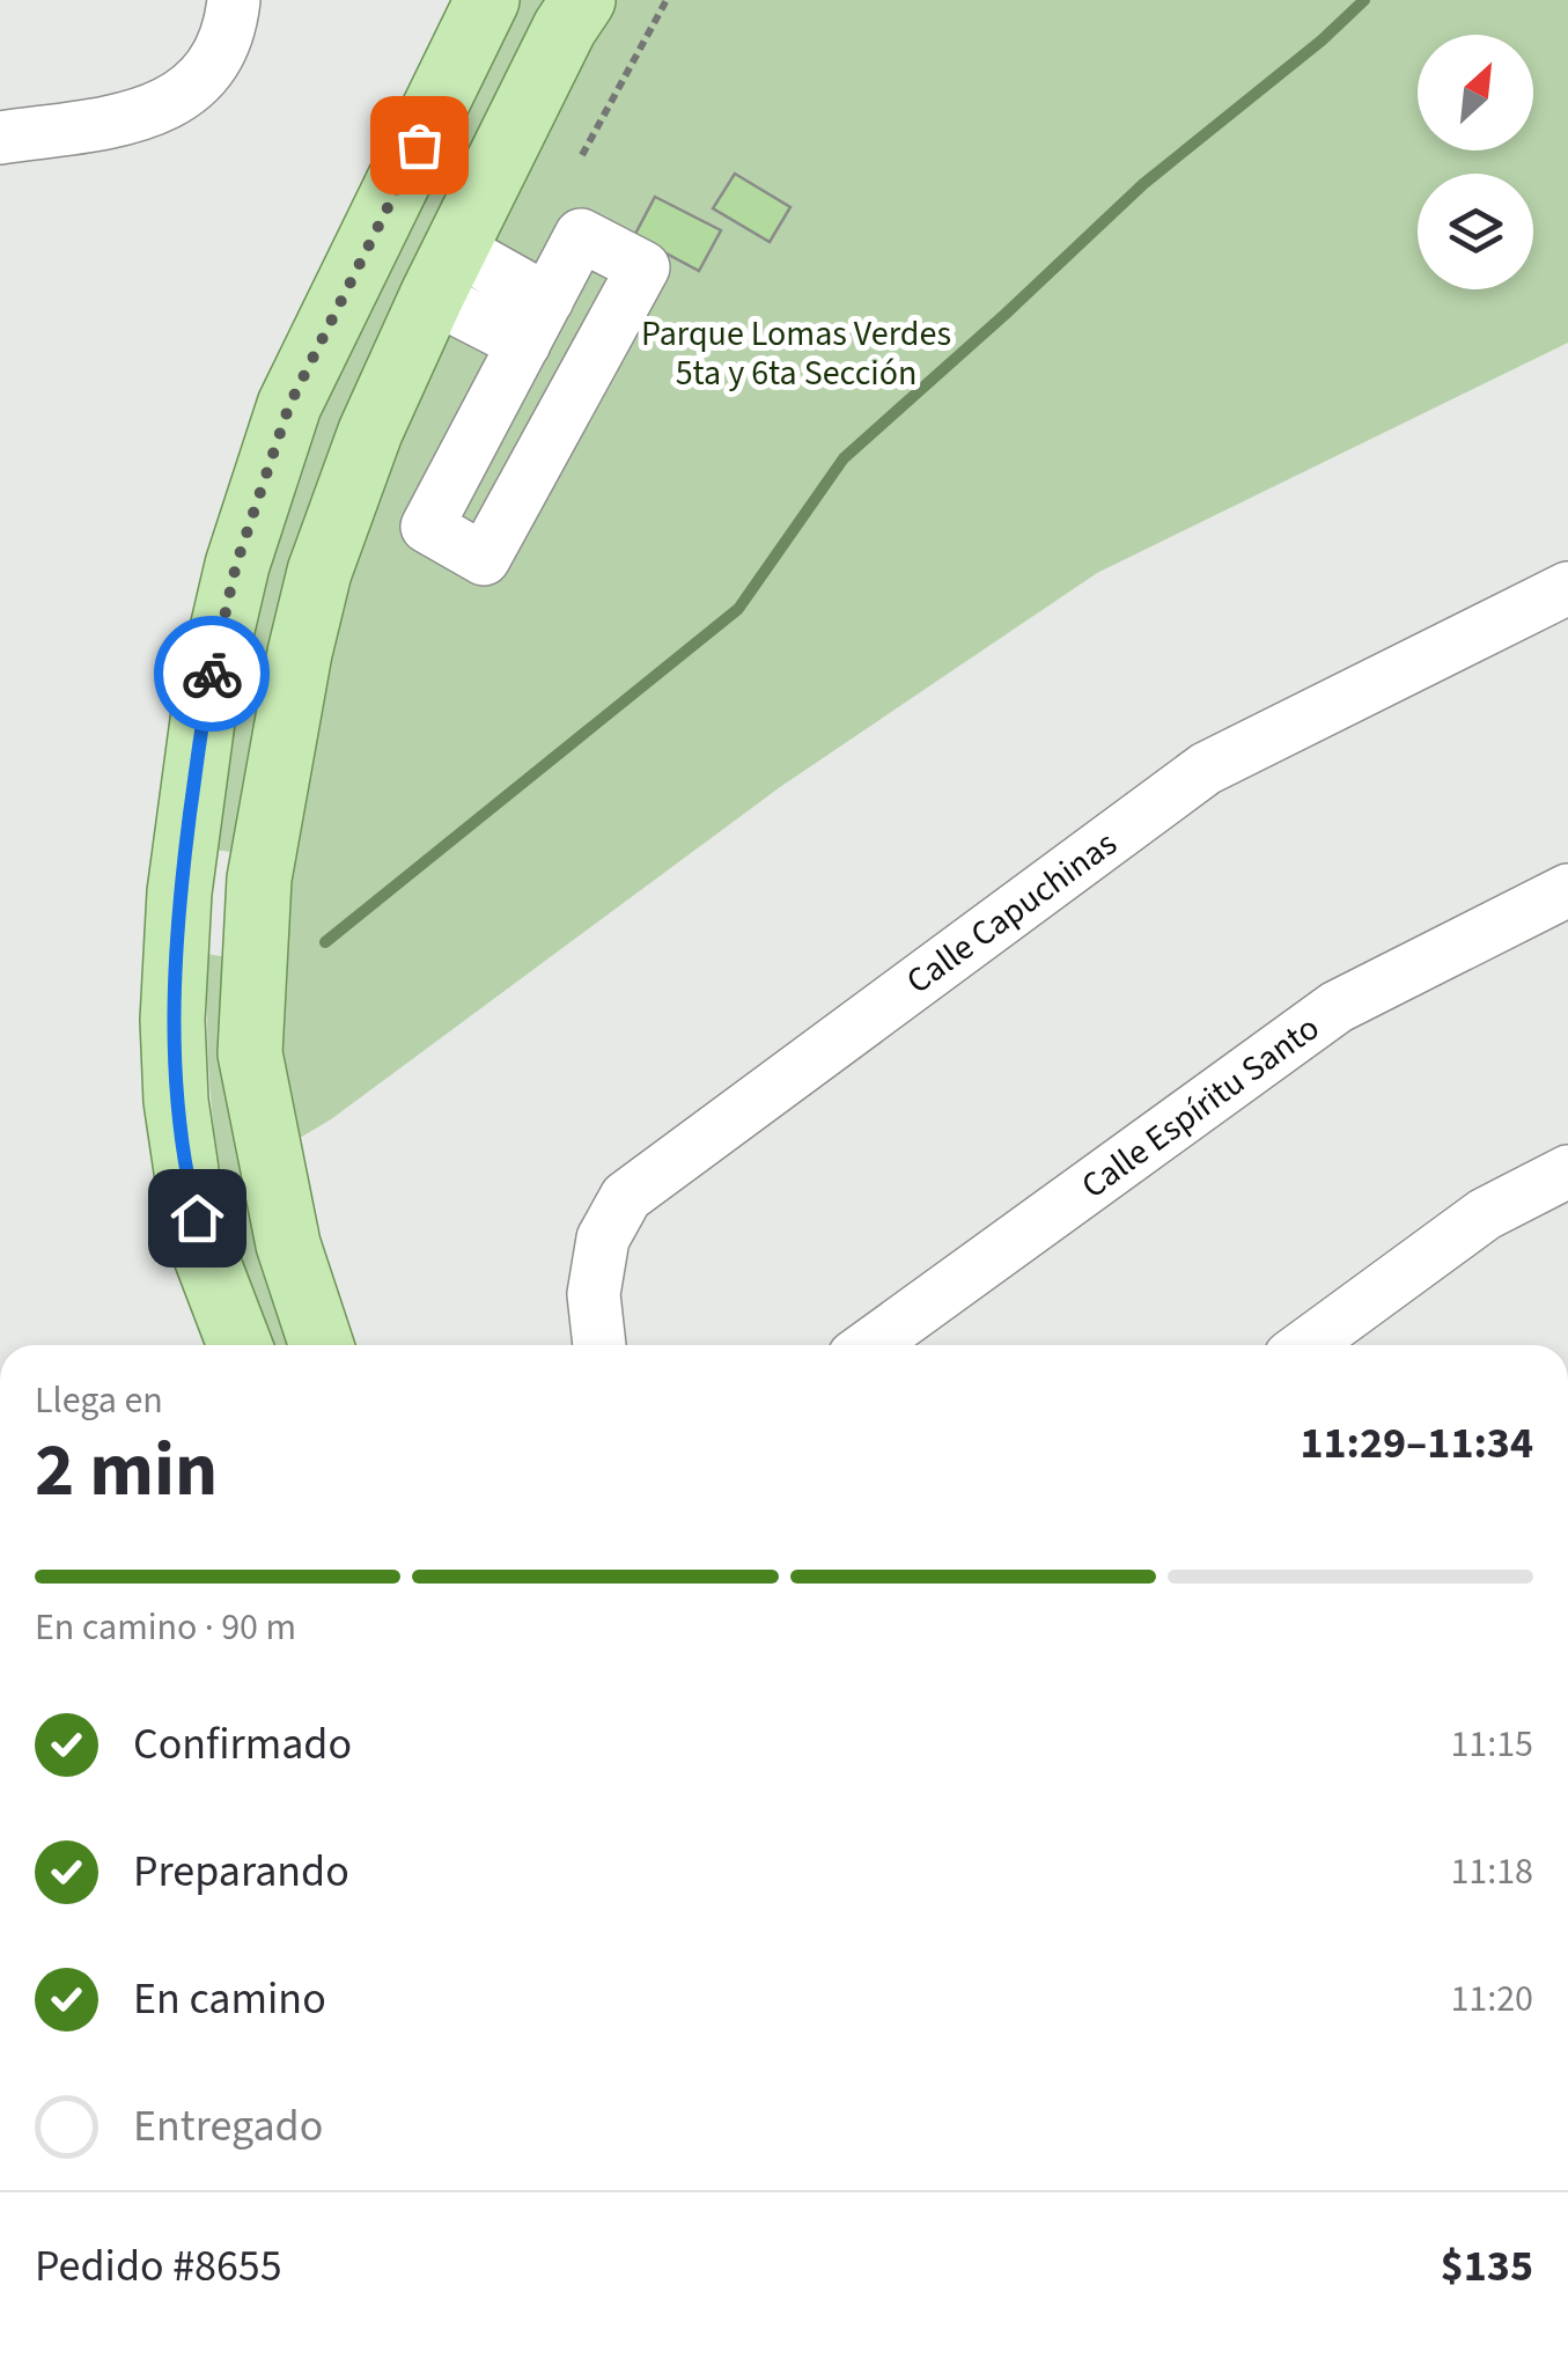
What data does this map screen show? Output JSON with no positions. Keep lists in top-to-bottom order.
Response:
{
  "streets": {
    "street": ["Calle Capuchinas", "Calle Espíritu Santo"]
  },
  "parks": ["Parque Lomas Verdes 5ta y 6ta Sección"],
  "north": "top right",
  "page": {
    "heading": ["2 min", "Llega en", "11:29–11:34"],
    "panel": ["Pedido #8655", "$135"],
    "bar": "En camino · 90 m",
    "list": [
      ["Confirmado", "11:15"],
      ["Preparando", "11:18"],
      ["En camino", "11:20"],
      "Entregado"
    ]
  }
}
